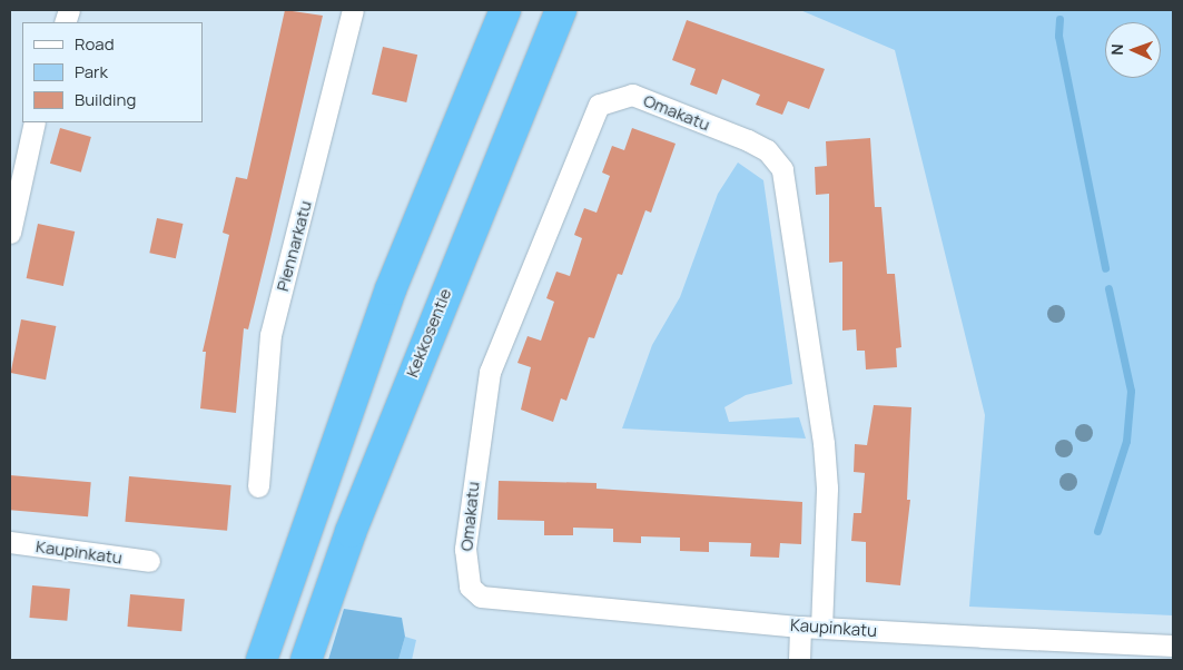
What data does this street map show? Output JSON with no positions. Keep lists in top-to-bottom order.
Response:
{
  "streets": {
    "highway": ["Kekkosentie"],
    "street": ["Omakatu", "Piennarkatu", "Kaupinkatu"]
  },
  "crossings": [
    ["Omakatu", "Kaupinkatu"]
  ],
  "legend": ["Road", "Park", "Building"],
  "north": "left"
}
